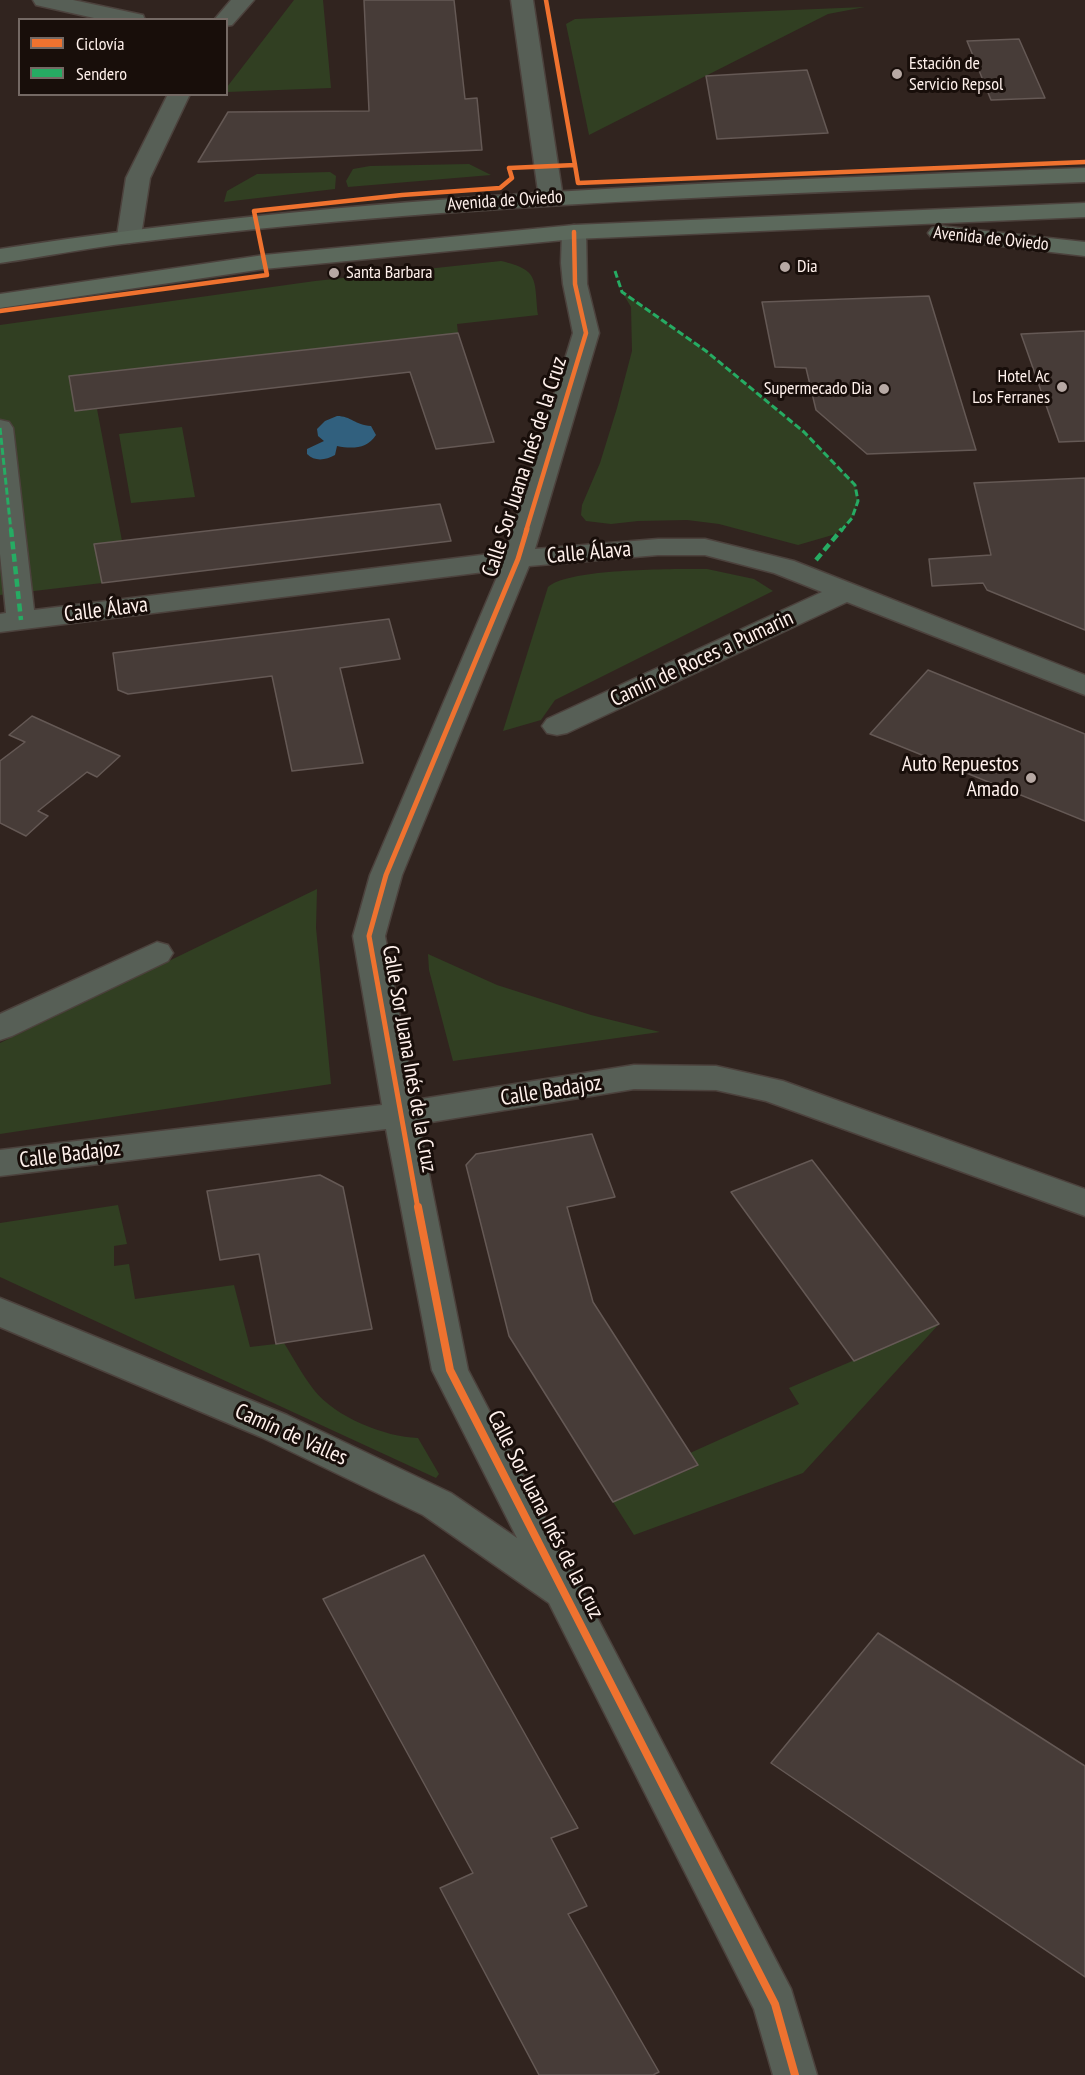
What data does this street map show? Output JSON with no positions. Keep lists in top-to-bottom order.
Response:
{
  "streets": {
    "main road": ["Avenida de Oviedo"],
    "street": [
      "Calle Sor Juana Inés de la Cruz",
      "Calle Álava",
      "Camín de Roces a Pumarin",
      "Calle Badajoz",
      "Camín de Valles"
    ]
  },
  "crossings": [
    ["Avenida de Oviedo", "Calle Sor Juana Inés de la Cruz"],
    ["Calle Sor Juana Inés de la Cruz", "Calle Álava"],
    ["Calle Sor Juana Inés de la Cruz", "Calle Badajoz"],
    ["Calle Sor Juana Inés de la Cruz", "Camín de Valles"],
    ["Calle Álava", "Camín de Roces a Pumarin"]
  ],
  "places": [
    "Estación de Servicio Repsol",
    "Dia",
    "Santa Barbara",
    "Hotel Ac Los Ferranes",
    "Supermecado Dia",
    "Auto Repuestos Amado"
  ],
  "legend": ["Ciclovía", "Sendero"]
}
